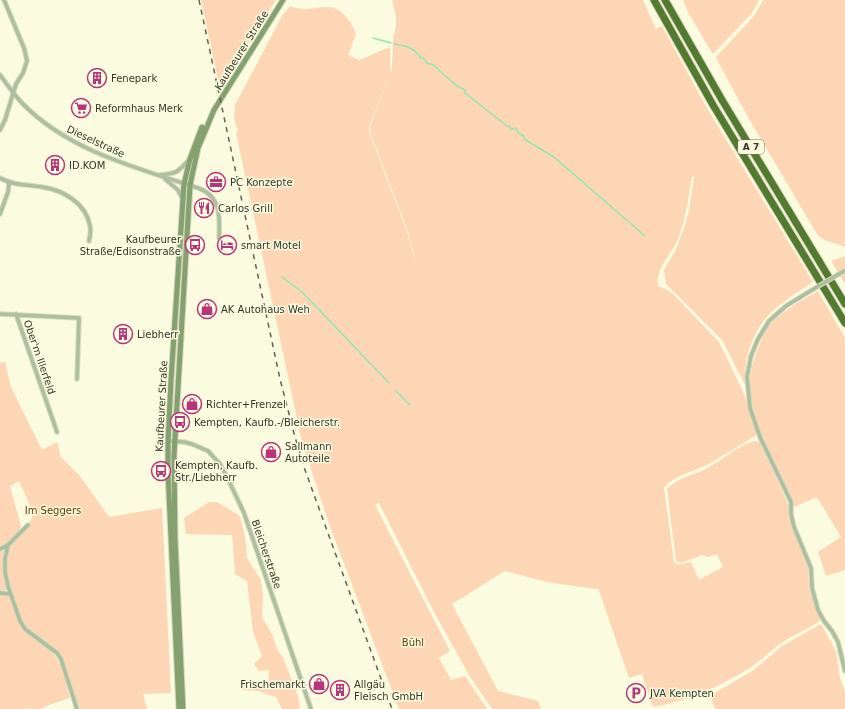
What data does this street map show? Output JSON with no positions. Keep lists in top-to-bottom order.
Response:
{
  "streets": {
    "highway": ["A 7"],
    "main road": ["Kaufbeurer Straße"],
    "street": ["Dieselstraße", "Ober'm Illerfeld", "Bleicherstraße"]
  },
  "crossings": [
    ["Kaufbeurer Straße", "Dieselstraße"],
    ["Kaufbeurer Straße", "Bleicherstraße"]
  ],
  "parks": ["Im Seggers", "Bühl"],
  "places": {
    "building": [
      "Fenepark",
      "ID.KOM",
      "Liebherr",
      "Allgäu Fleisch GmbH"
    ],
    "supermarket": ["Reformhaus Merk"],
    "office": ["PC Konzepte"],
    "restaurant": ["Carlos Grill"],
    "bus stop": ["Kaufbeurer Straße/Edisonstraße", "Kempten, Kaufb.-/Bleicherstr.", "Kempten, Kaufb. Str./Liebherr"],
    "hotel": ["smart Motel"],
    "shop": [
      "AK Autohaus Weh",
      "Richter+Frenzel",
      "Sallmann Autoteile",
      "Frischemarkt"
    ],
    "parking": ["JVA Kempten"]
  }
}
